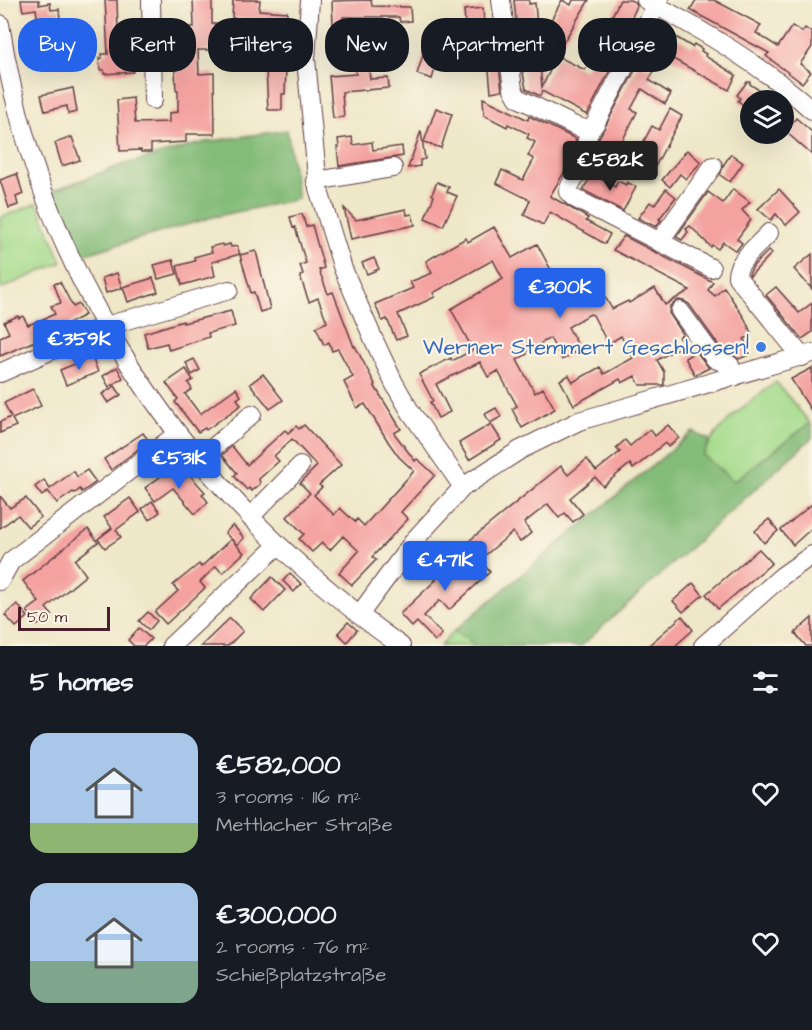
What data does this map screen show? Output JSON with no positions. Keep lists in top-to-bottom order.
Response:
{
  "places": ["Werner Stemmert Geschlossen!"],
  "scale_bar": "50 m",
  "page": {
    "chip": [
      "Buy",
      "Rent",
      "Filters",
      "New",
      "Apartment",
      "House"
    ],
    "price": [
      "€582K",
      "€300K",
      "€359K",
      "€531K",
      "€471K"
    ],
    "scale": "50 m",
    "heading": "5 homes",
    "list": [
      {
        "name": "€582,000",
        "note": "3 rooms · 116 m² · Mettlacher Straße"
      },
      {
        "name": "€300,000",
        "note": "2 rooms · 76 m² · Schießplatzstraße"
      }
    ]
  }
}
